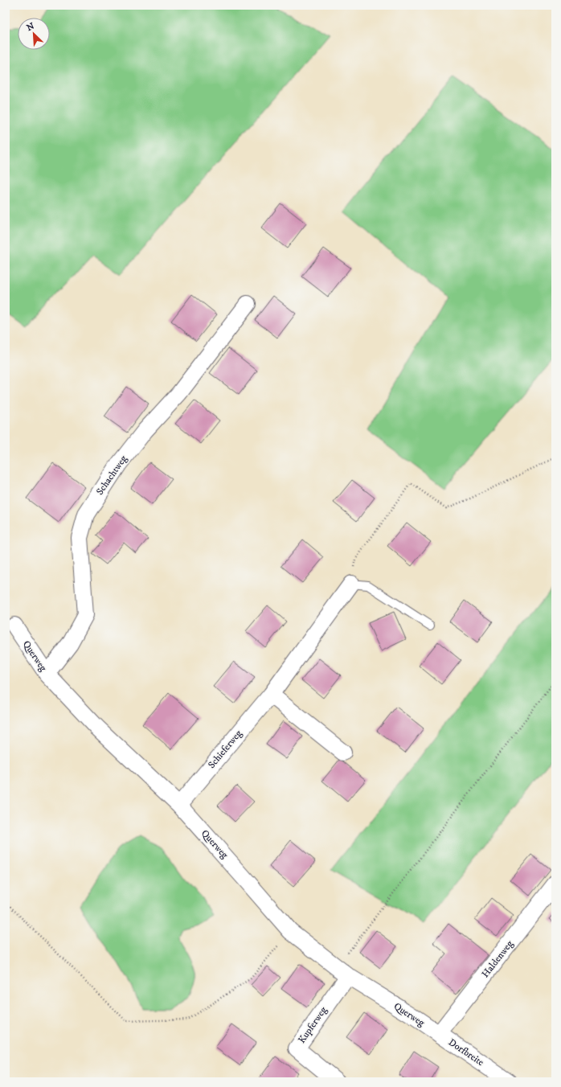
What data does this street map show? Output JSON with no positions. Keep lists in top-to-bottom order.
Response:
{
  "streets": {
    "street": [
      "Schachtweg",
      "Querweg",
      "Schieferweg",
      "Haldenweg",
      "Kupferweg",
      "Dorfbreite"
    ]
  },
  "crossings": [
    ["Schachtweg", "Querweg"],
    ["Querweg", "Schieferweg"],
    ["Querweg", "Haldenweg"],
    ["Querweg", "Kupferweg"],
    ["Querweg", "Dorfbreite"],
    ["Haldenweg", "Dorfbreite"]
  ],
  "north": "top left"
}
